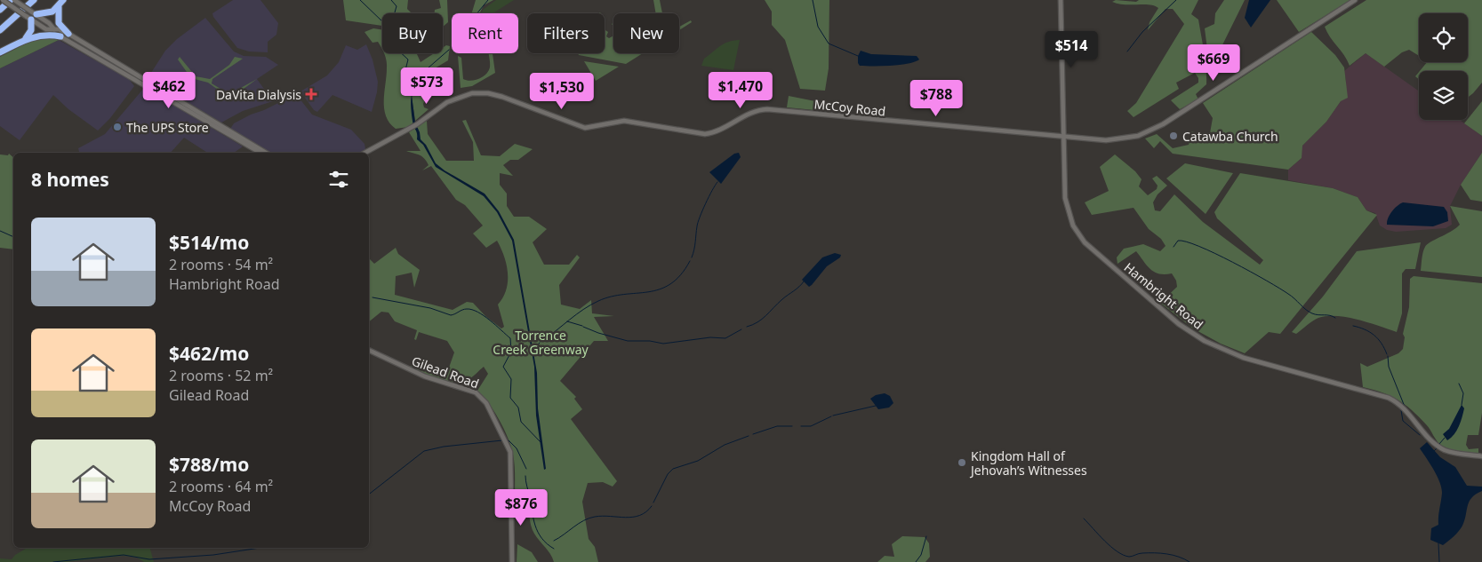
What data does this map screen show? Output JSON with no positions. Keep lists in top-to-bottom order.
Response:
{
  "streets": {
    "main road": ["McCoy Road", "Hambright Road", "Gilead Road"]
  },
  "crossings": [
    ["McCoy Road", "Hambright Road"]
  ],
  "parks": ["Torrence Creek Greenway"],
  "places": {
    "health": ["DaVita Dialysis"],
    "other": ["The UPS Store", "Catawba Church", "Kingdom Hall of Jehovah’s Witnesses"]
  },
  "page": {
    "chip": [
      "Buy",
      "Rent",
      "Filters",
      "New"
    ],
    "price": [
      "$514",
      "$669",
      "$573",
      "$462",
      "$1,470",
      "$1,530",
      "$788",
      "$876"
    ],
    "heading": "8 homes",
    "list": [
      {
        "name": "$514/mo",
        "note": "2 rooms · 54 m² · Hambright Road"
      },
      {
        "name": "$462/mo",
        "note": "2 rooms · 52 m² · Gilead Road"
      },
      {
        "name": "$788/mo",
        "note": "2 rooms · 64 m² · McCoy Road"
      }
    ]
  }
}
